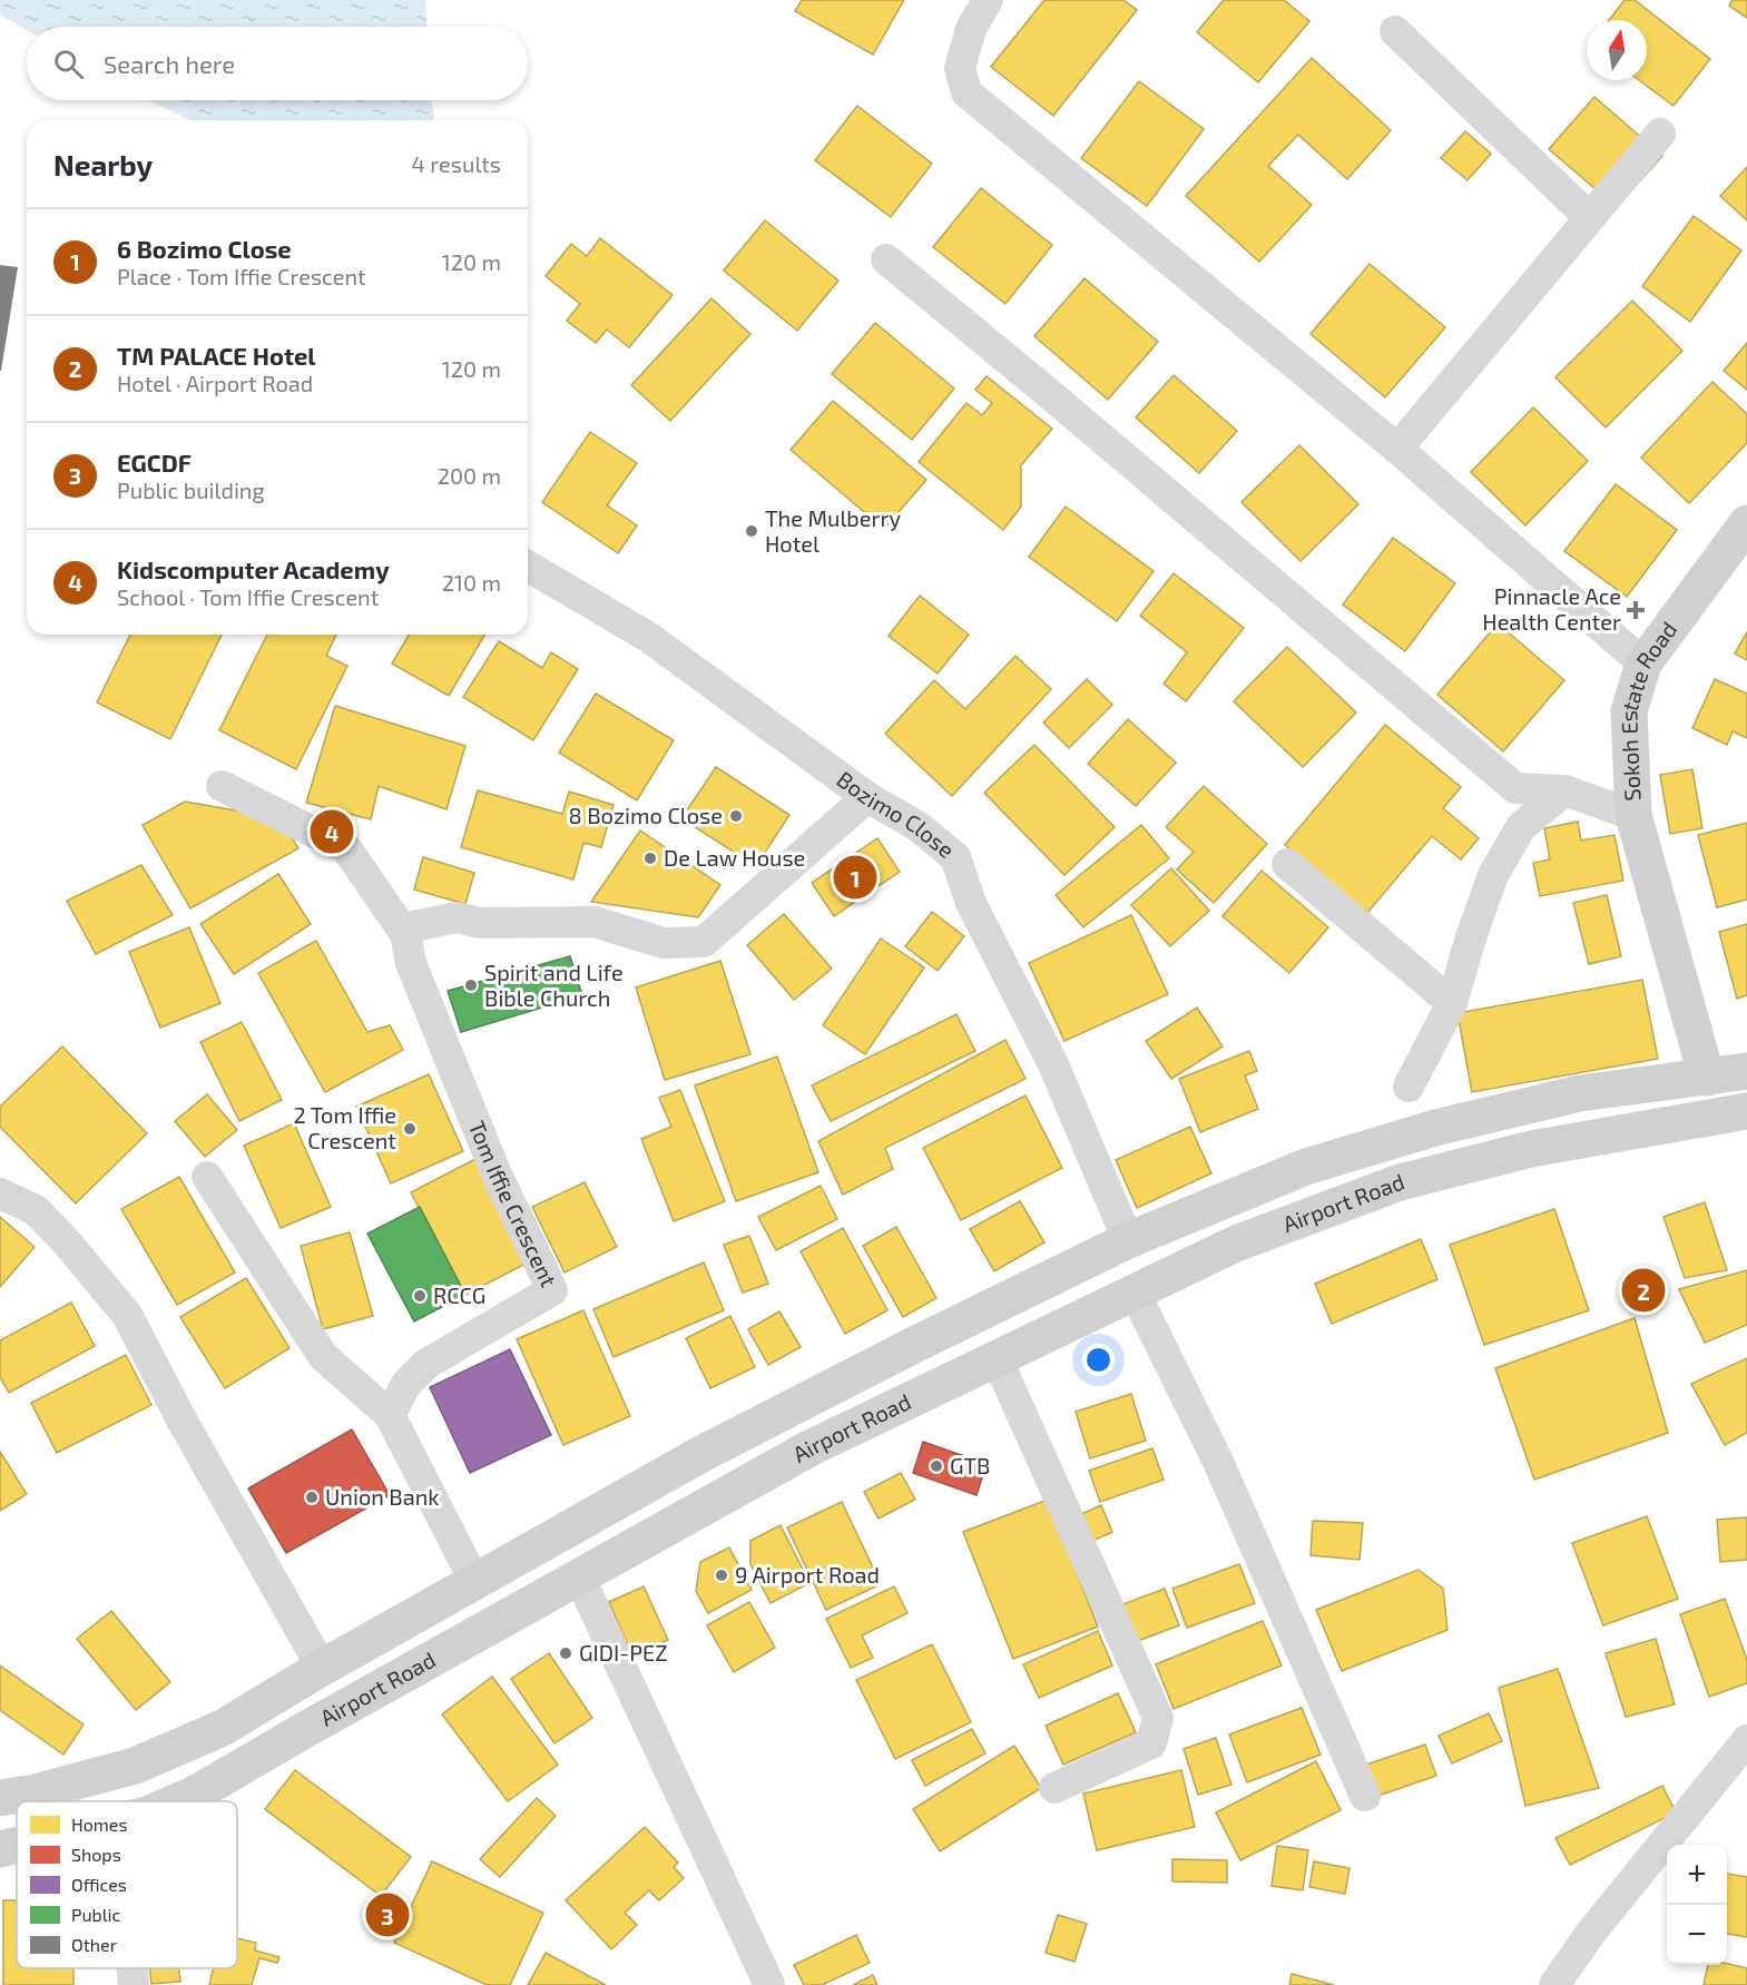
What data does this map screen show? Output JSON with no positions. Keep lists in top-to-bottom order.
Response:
{
  "streets": {
    "main road": ["Sokoh Estate Road", "Airport Road"],
    "street": ["Bozimo Close", "Tom Iffie Crescent"]
  },
  "crossings": [
    ["Sokoh Estate Road", "Airport Road"],
    ["Bozimo Close", "Airport Road"]
  ],
  "places": {
    "other": [
      "The Mulberry Hotel",
      "8 Bozimo Close",
      "De Law House",
      "Spirit and Life Bible Church",
      "2 Tom Iffie Crescent",
      "RCCG",
      "GTB",
      "Union Bank",
      "9 Airport Road",
      "GIDI-PEZ"
    ],
    "health": ["Pinnacle Ace Health Center"]
  },
  "legend": [
    "Homes",
    "Shops",
    "Offices",
    "Public",
    "Other"
  ],
  "north": "top",
  "page": {
    "search": "Search here",
    "heading": ["Nearby", "4 results"],
    "list": [
      {
        "mark": "1",
        "name": "6 Bozimo Close",
        "note": "Place · Tom Iffie Crescent",
        "value": "120 m"
      },
      {
        "mark": "2",
        "name": "TM PALACE Hotel",
        "note": "Hotel · Airport Road",
        "value": "120 m"
      },
      {
        "mark": "3",
        "name": "EGCDF",
        "note": "Public building",
        "value": "200 m"
      },
      {
        "mark": "4",
        "name": "Kidscomputer Academy",
        "note": "School · Tom Iffie Crescent",
        "value": "210 m"
      }
    ],
    "pins": [
      "4",
      "1",
      "2",
      "3"
    ],
    "map_buttons": ["+", "−"]
  }
}
